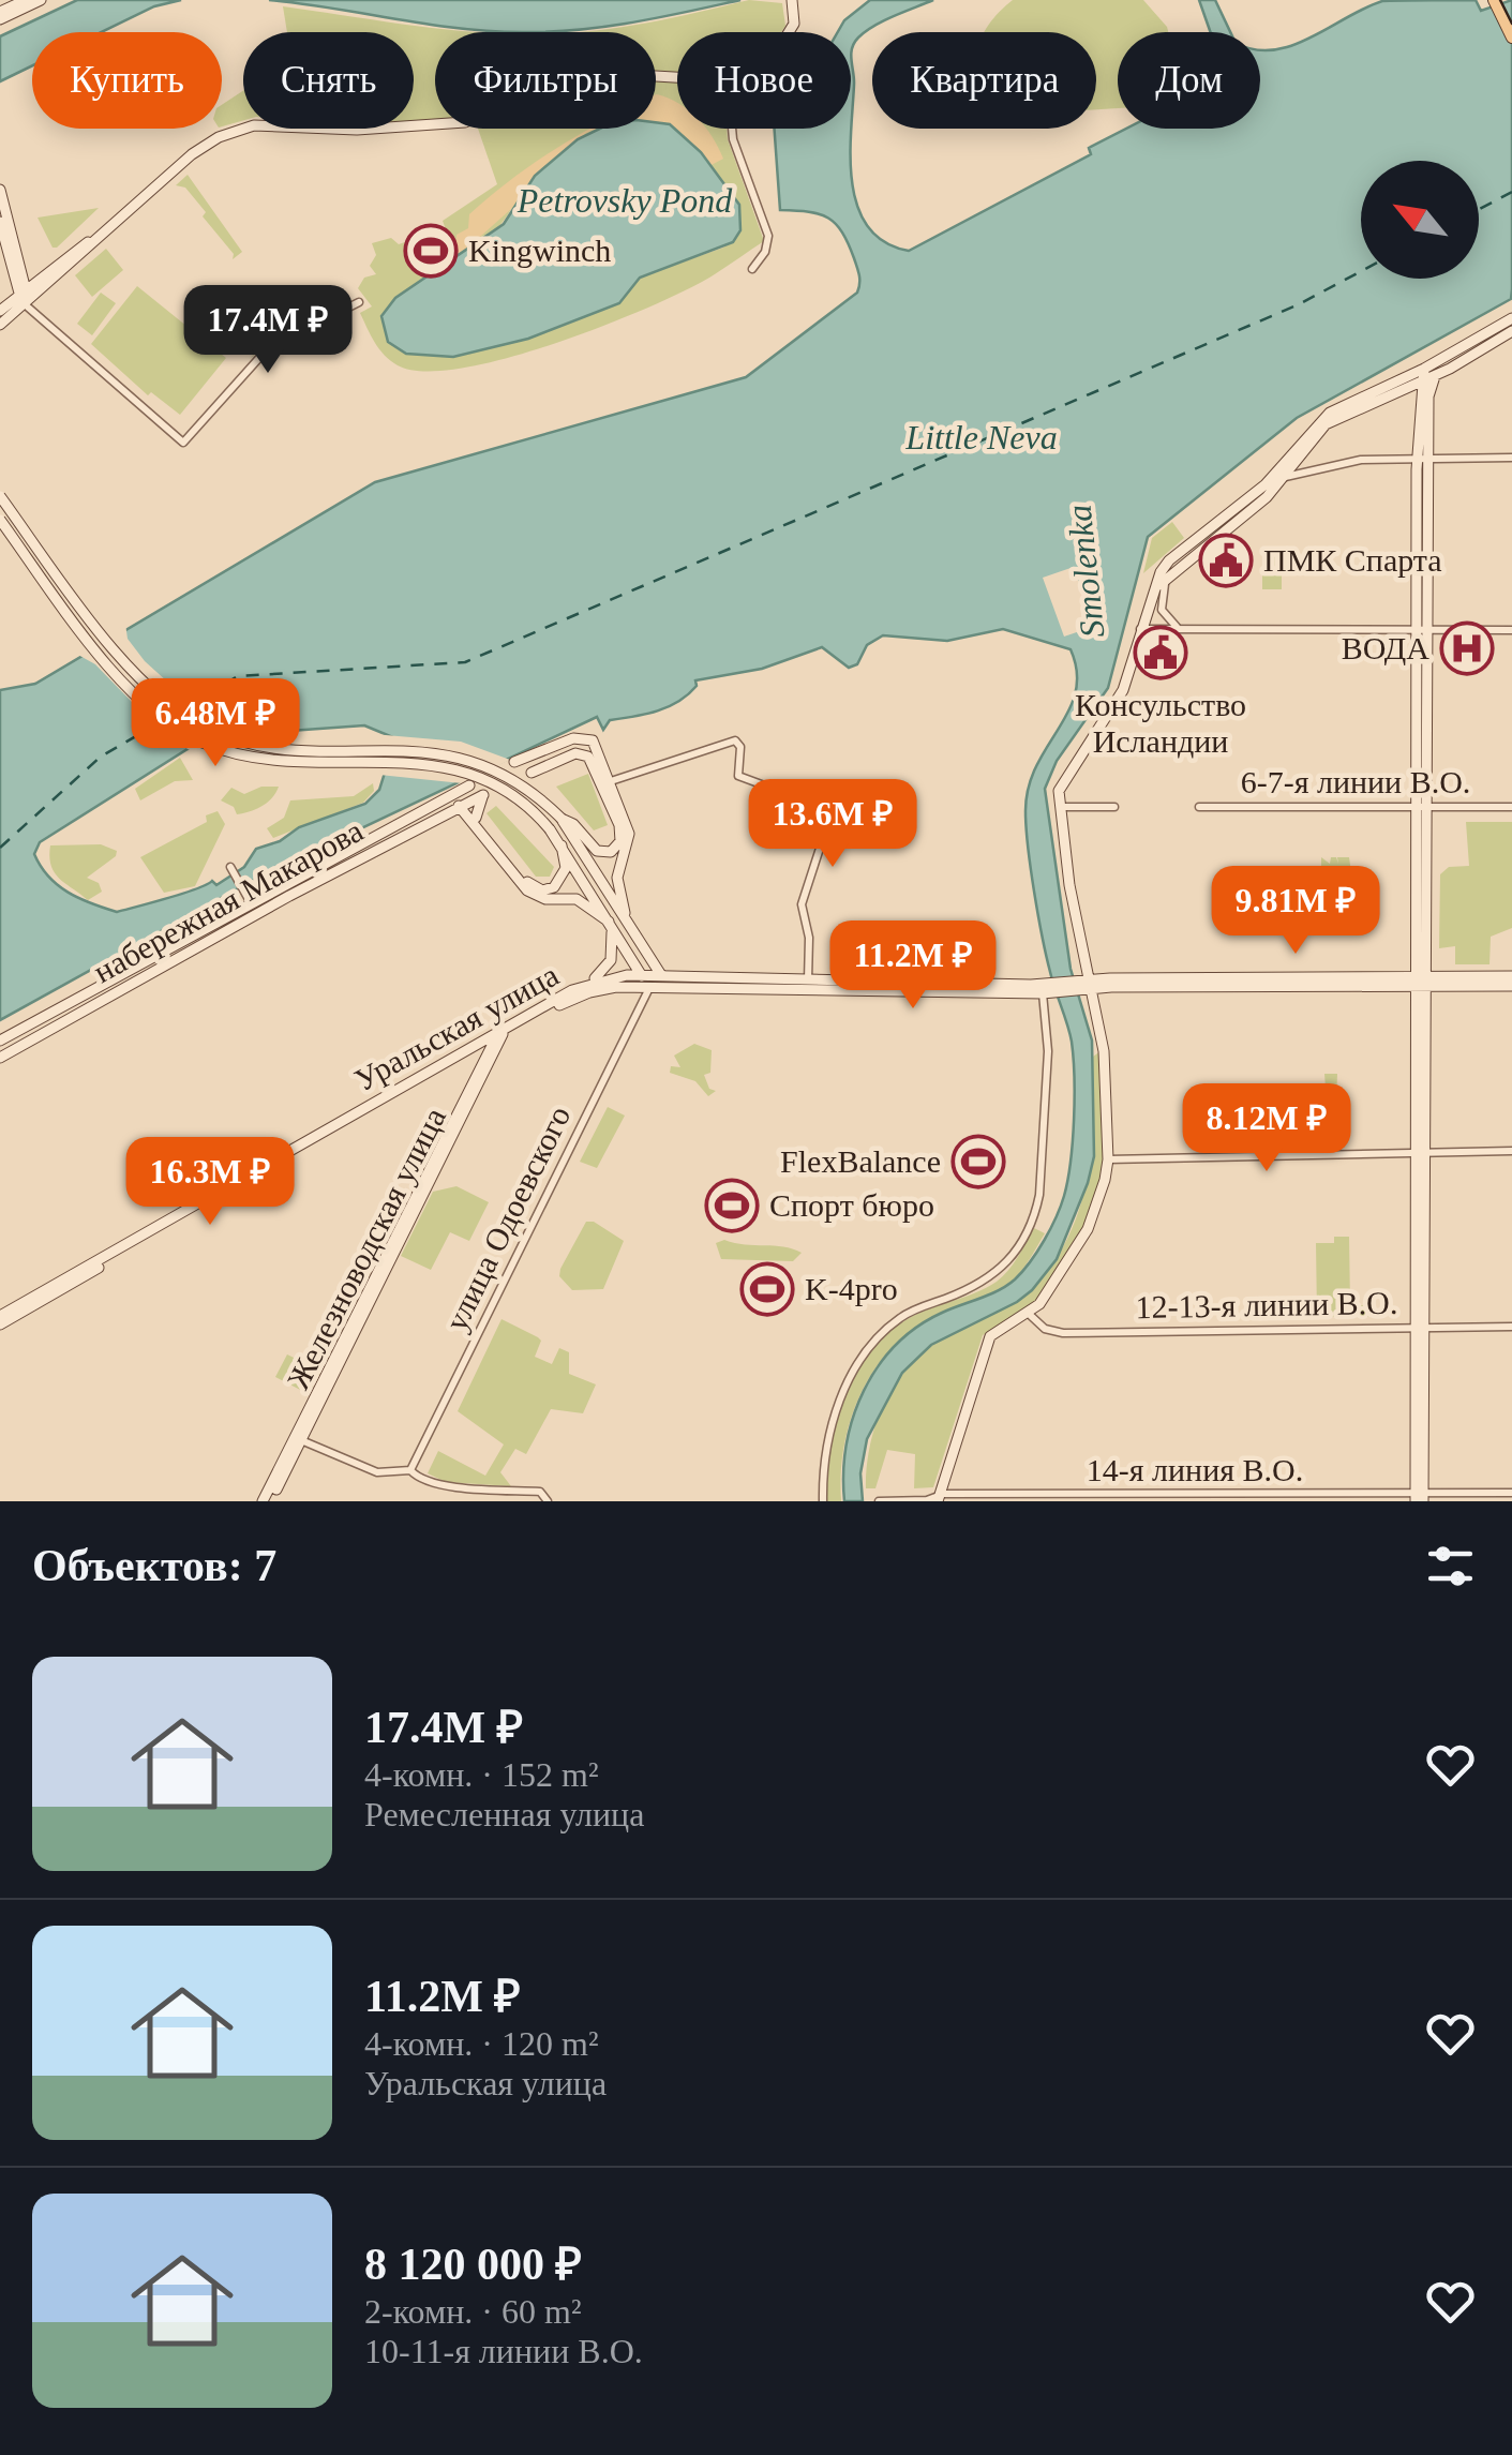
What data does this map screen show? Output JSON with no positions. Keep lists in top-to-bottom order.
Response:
{
  "streets": {
    "main road": [
      "набережная Макарова",
      "Уральская улица",
      "улица Одоевского",
      "Железноводская улица"
    ],
    "street": ["6-7-я линии В.О.", "12-13-я линии В.О.", "14-я линия В.О."]
  },
  "crossings": [
    ["Уральская улица", "улица Одоевского"],
    ["Уральская улица", "Железноводская улица"]
  ],
  "water": ["Petrovsky Pond", "Little Neva", "Smolenka"],
  "places": {
    "sports": [
      "Kingwinch",
      "FlexBalance",
      "Спорт бюро",
      "K-4pro"
    ],
    "public building": ["ПМК Спарта", "Консульство Исландии"],
    "hospital": ["ВОДА"]
  },
  "north": "top left",
  "page": {
    "chip": [
      "Купить",
      "Снять",
      "Фильтры",
      "Новое",
      "Квартира",
      "Дом"
    ],
    "price": [
      "17.4M ₽",
      "6.48M ₽",
      "13.6M ₽",
      "9.81M ₽",
      "11.2M ₽",
      "8.12M ₽",
      "16.3M ₽"
    ],
    "heading": "Объектов: 7",
    "list": [
      {
        "name": "17.4M ₽",
        "note": "4-комн. · 152 m² · Ремесленная улица"
      },
      {
        "name": "11.2M ₽",
        "note": "4-комн. · 120 m² · Уральская улица"
      },
      {
        "name": "8 120 000 ₽",
        "note": "2-комн. · 60 m² · 10-11-я линии В.О."
      }
    ]
  }
}
